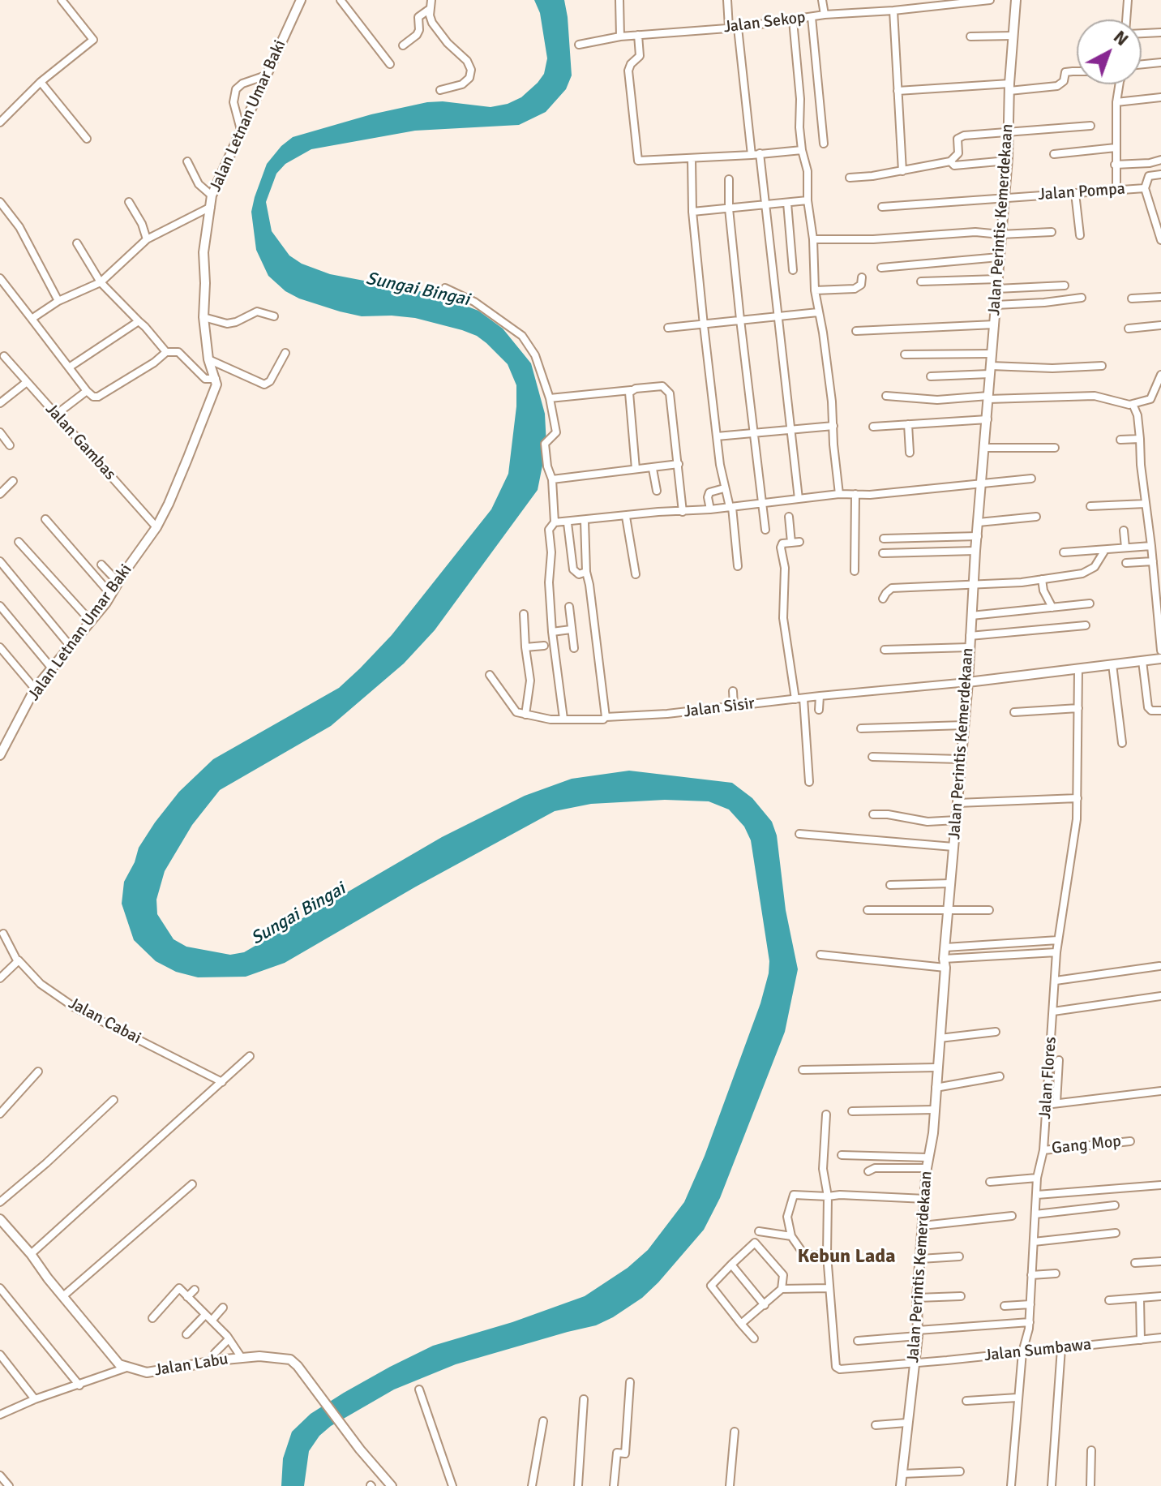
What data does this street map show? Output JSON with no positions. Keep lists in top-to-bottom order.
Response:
{
  "streets": {
    "street": [
      "Jalan Sekop",
      "Jalan Letnan Umar Baki",
      "Jalan Pompa",
      "Jalan Perintis Kemerdekaan",
      "Jalan Gambas",
      "Jalan Sisir",
      "Jalan Cabai",
      "Jalan Flores",
      "Gang Mop",
      "Jalan Sumbawa",
      "Jalan Labu"
    ]
  },
  "crossings": [
    ["Jalan Letnan Umar Baki", "Jalan Gambas"],
    ["Jalan Pompa", "Jalan Perintis Kemerdekaan"],
    ["Jalan Perintis Kemerdekaan", "Jalan Sisir"],
    ["Jalan Perintis Kemerdekaan", "Jalan Sumbawa"],
    ["Jalan Flores", "Gang Mop"],
    ["Jalan Flores", "Jalan Sumbawa"]
  ],
  "districts": ["Kebun Lada"],
  "water": ["Sungai Bingai"],
  "north": "top right"
}
